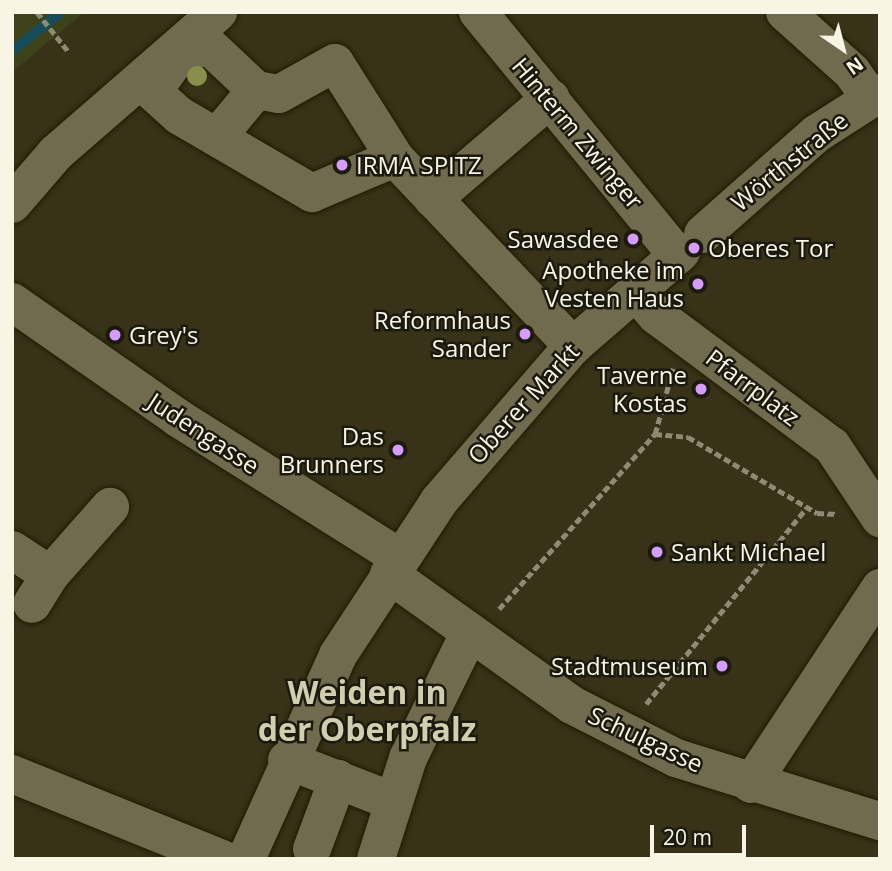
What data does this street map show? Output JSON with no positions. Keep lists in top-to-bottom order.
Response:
{
  "streets": {
    "street": [
      "Hinterm Zwinger",
      "Wörthstraße",
      "Pfarrplatz",
      "Oberer Markt",
      "Judengasse",
      "Schulgasse"
    ]
  },
  "crossings": [
    ["Hinterm Zwinger", "Wörthstraße"],
    ["Hinterm Zwinger", "Oberer Markt"],
    ["Wörthstraße", "Oberer Markt"],
    ["Pfarrplatz", "Oberer Markt"],
    ["Oberer Markt", "Judengasse"]
  ],
  "districts": ["Weiden in der Oberpfalz"],
  "places": [
    "IRMA SPITZ",
    "Sawasdee",
    "Oberes Tor",
    "Apotheke im Vesten Haus",
    "Reformhaus Sander",
    "Grey's",
    "Taverne Kostas",
    "Das Brunners",
    "Sankt Michael",
    "Stadtmuseum"
  ],
  "scale_bar": "20 m",
  "north": "bottom right"
}
